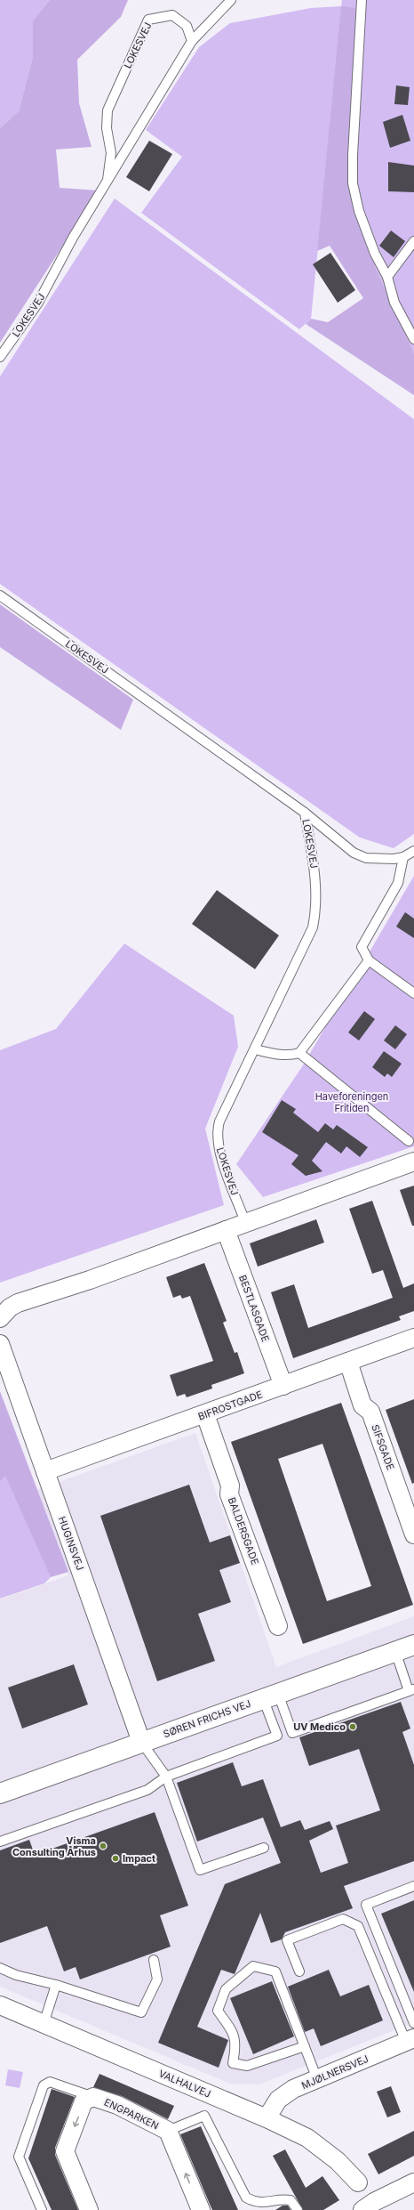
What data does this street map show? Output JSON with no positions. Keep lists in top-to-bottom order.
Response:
{
  "streets": {
    "street": [
      "BESTLASGADE",
      "BIFROSTGADE",
      "SIFSGADE",
      "BALDERSGADE",
      "HUGINSVEJ",
      "SØREN FRICHS VEJ",
      "MJØLNERSVEJ",
      "VALHALVEJ",
      "ENGPARKEN"
    ],
    "lane": ["LOKESVEJ"]
  },
  "crossings": [
    ["BESTLASGADE", "BIFROSTGADE"],
    ["BIFROSTGADE", "SIFSGADE"],
    ["BIFROSTGADE", "BALDERSGADE"],
    ["BIFROSTGADE", "HUGINSVEJ"],
    ["HUGINSVEJ", "SØREN FRICHS VEJ"],
    ["MJØLNERSVEJ", "VALHALVEJ"]
  ],
  "parks": ["Haveforeningen Fritiden"],
  "places": ["UV Medico", "Visma Consulting Århus", "Impact"]
}
